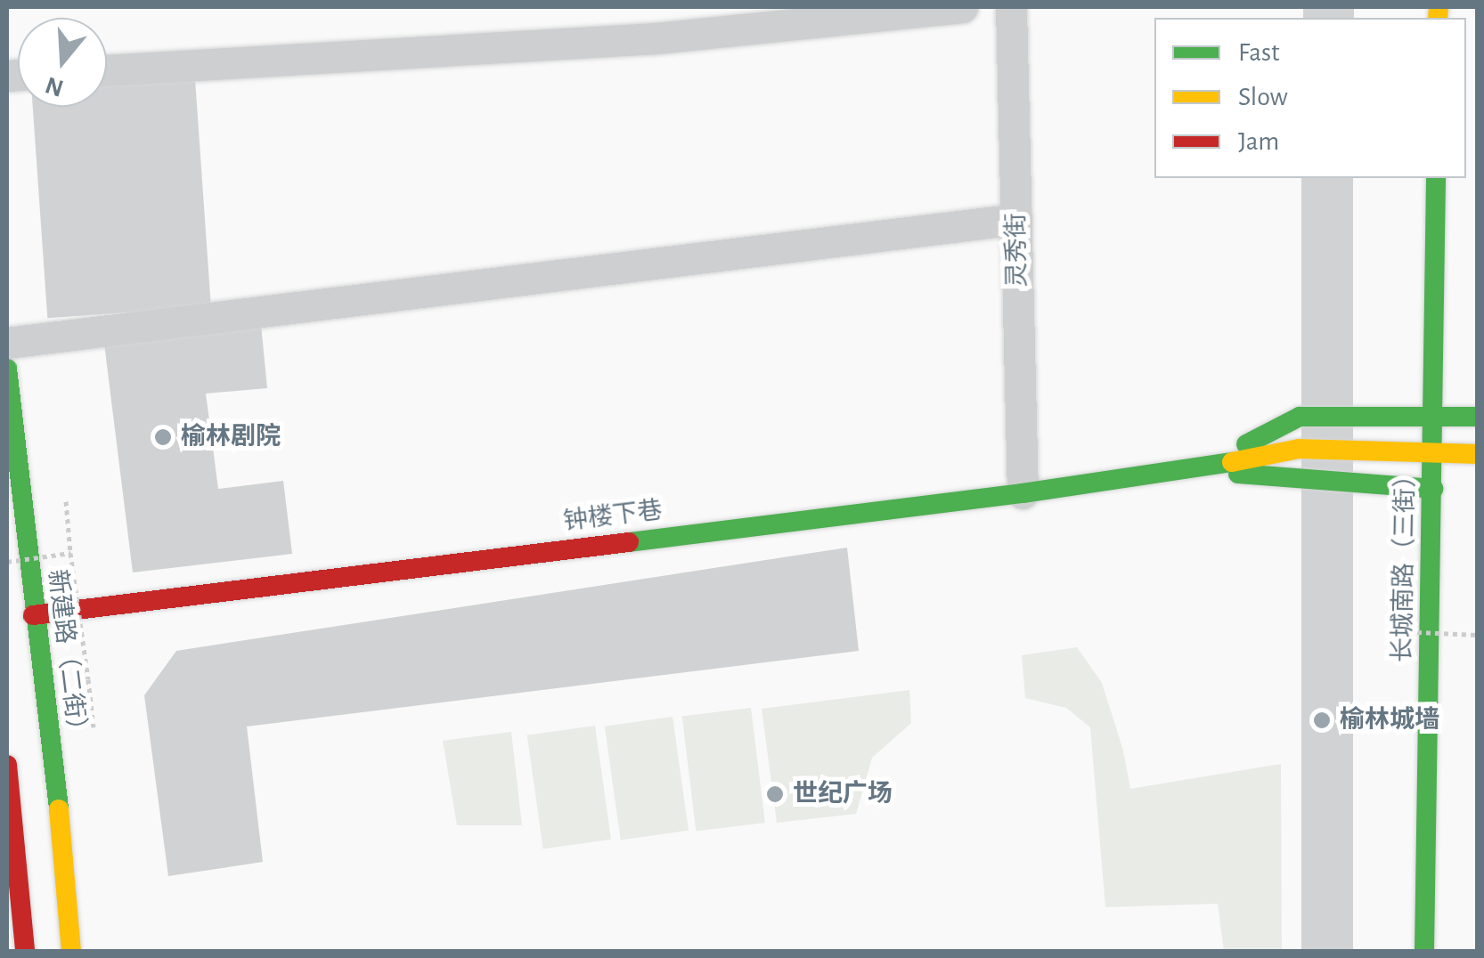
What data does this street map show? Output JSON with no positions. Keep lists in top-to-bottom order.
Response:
{
  "streets": {
    "main road": ["钟楼下巷", "长城南路（三街）", "新建路（二街）"],
    "street": ["灵秀街"]
  },
  "crossings": [
    ["灵秀街", "钟楼下巷"],
    ["钟楼下巷", "新建路（二街）"]
  ],
  "places": ["榆林剧院", "榆林城墙", "世纪广场"],
  "legend": ["Fast", "Slow", "Jam"],
  "north": "bottom"
}
